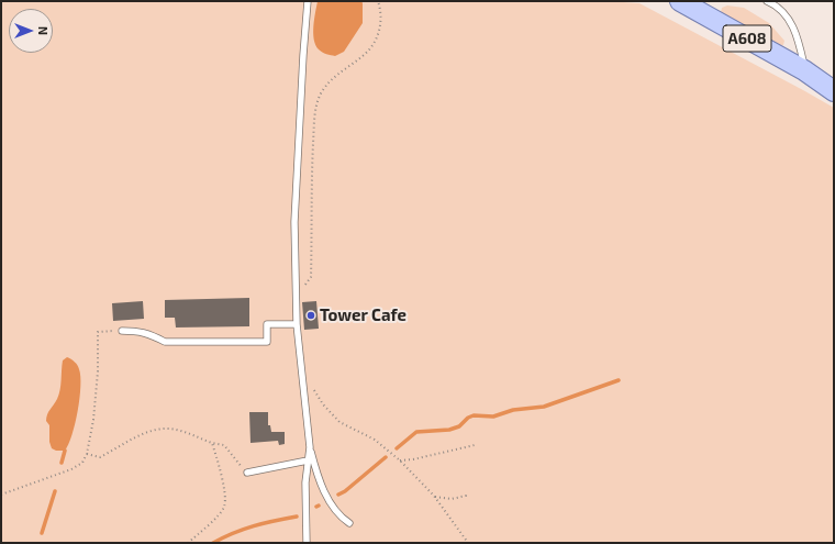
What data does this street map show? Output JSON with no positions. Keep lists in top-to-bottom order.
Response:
{
  "streets": {
    "main road": ["A608"]
  },
  "places": ["Tower Cafe"],
  "north": "right"
}
